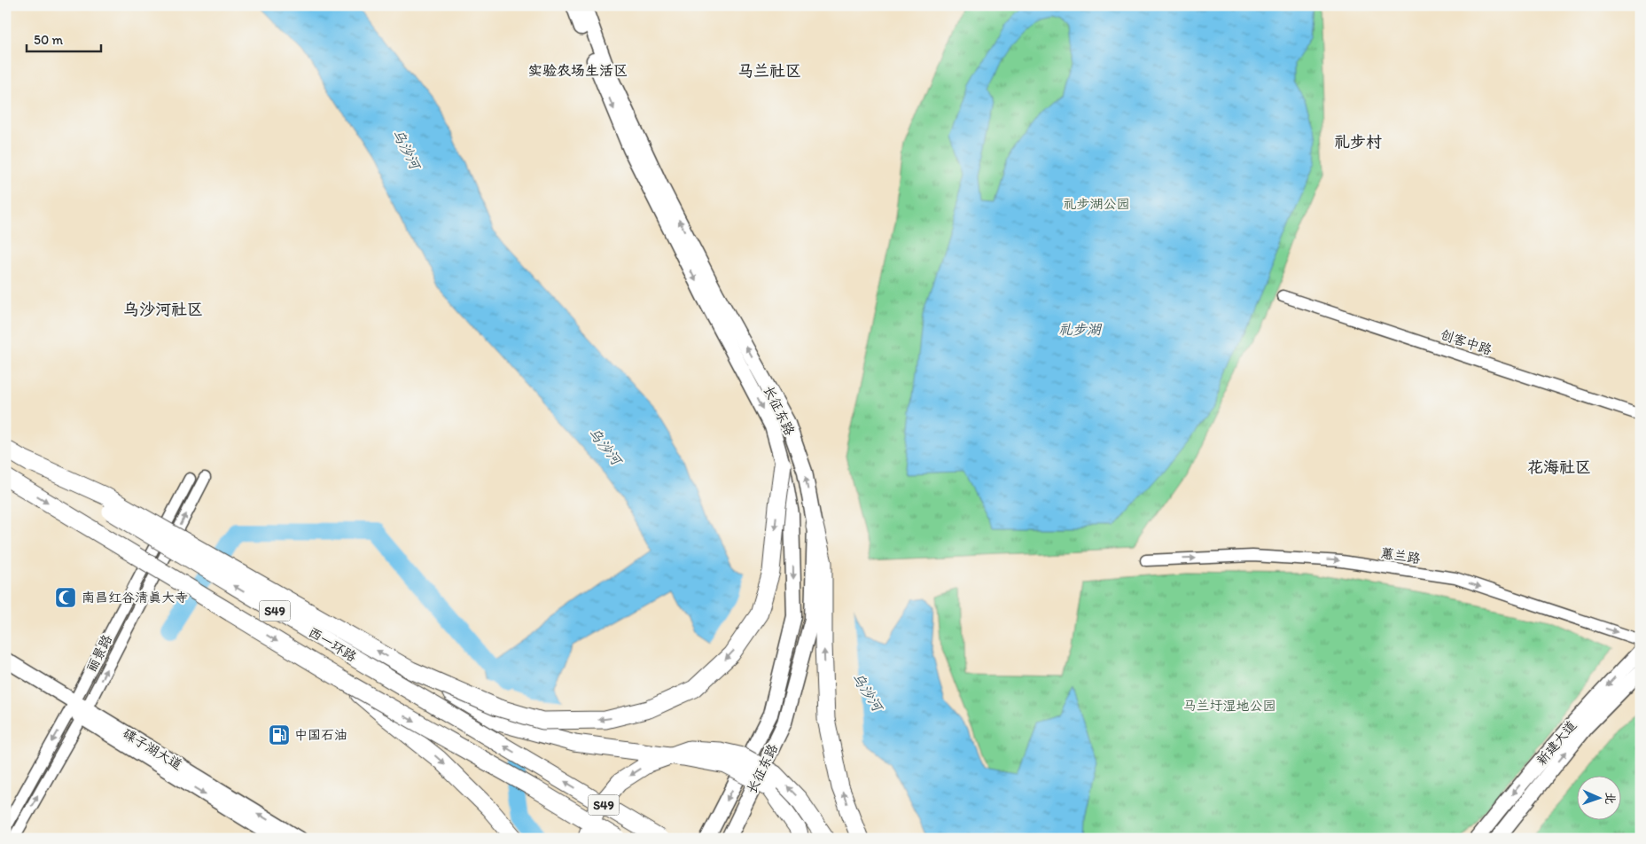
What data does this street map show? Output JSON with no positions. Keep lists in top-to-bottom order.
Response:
{
  "streets": {
    "highway": ["S49", "西一环路"],
    "main road": ["长征东路", "新建大道", "碟子湖大道"],
    "street": ["创客中路", "蕙兰路", "丽景路"]
  },
  "crossings": [
    ["丽景路", "碟子湖大道"]
  ],
  "one_way": ["蕙兰路"],
  "districts": [
    "实验农场生活区",
    "马兰社区",
    "礼步村",
    "乌沙河社区",
    "花海社区"
  ],
  "water": ["乌沙河", "礼步湖"],
  "parks": ["礼步湖公园", "马兰圩湿地公园"],
  "places": {
    "mosque": ["南昌红谷清真大寺"],
    "fuel station": ["中国石油"]
  },
  "scale_bar": "50 m",
  "north": "right"
}
